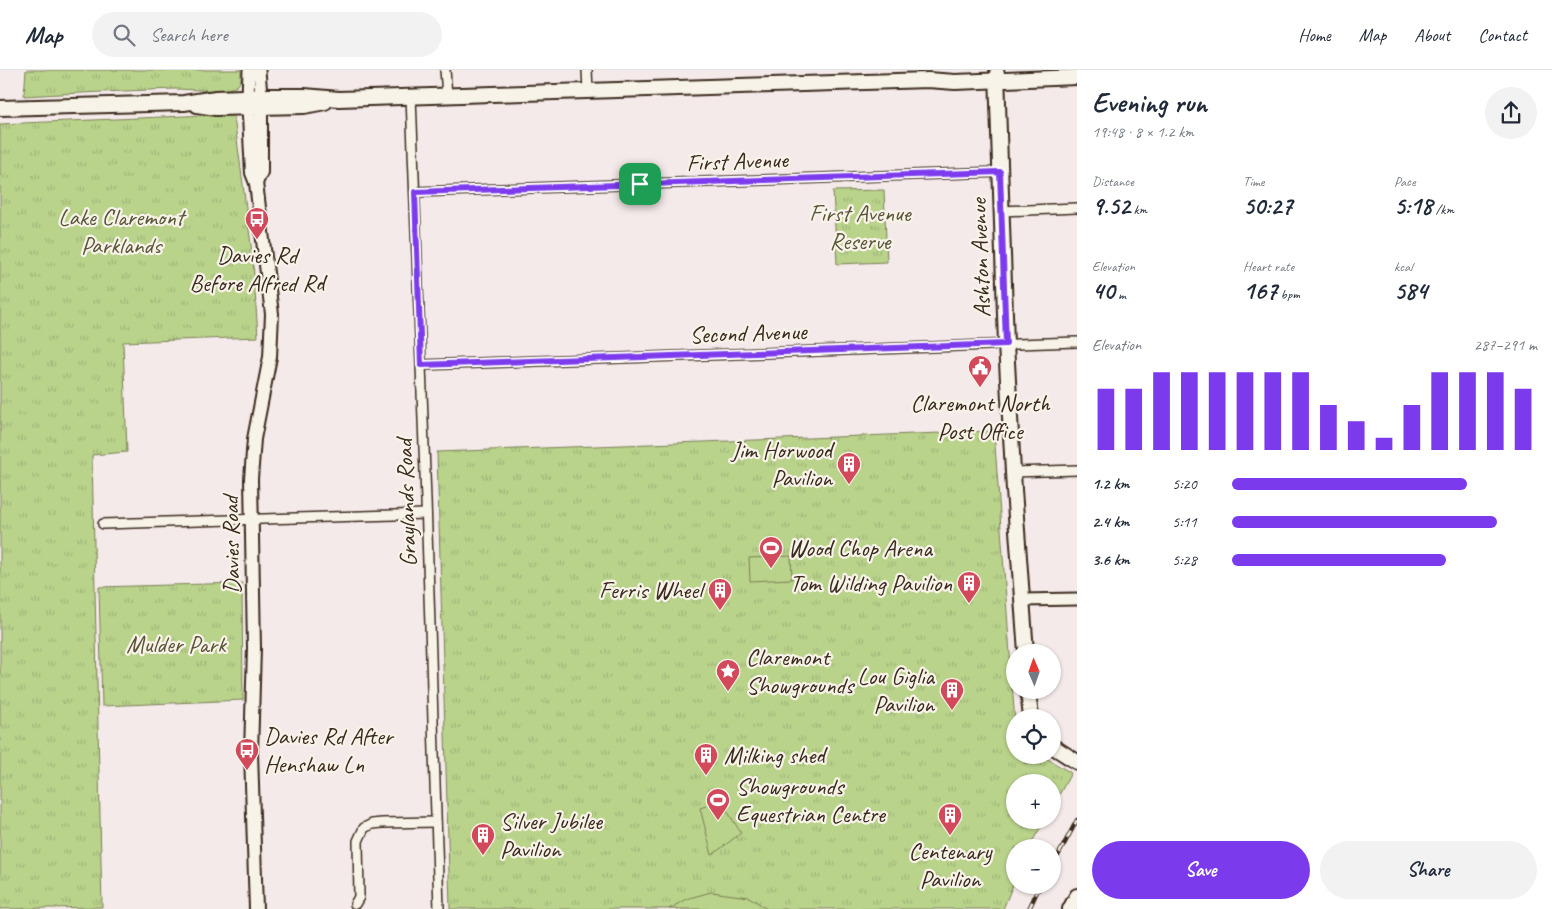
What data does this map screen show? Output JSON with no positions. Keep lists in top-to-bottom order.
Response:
{
  "streets": {
    "main road": ["Ashton Avenue", "Davies Road"],
    "street": ["First Avenue", "Second Avenue", "Graylands Road"]
  },
  "crossings": [
    ["First Avenue", "Ashton Avenue"],
    ["First Avenue", "Graylands Road"],
    ["Ashton Avenue", "Second Avenue"],
    ["Second Avenue", "Graylands Road"]
  ],
  "parks": ["First Avenue Reserve", "Lake Claremont Parklands", "Mulder Park"],
  "places": {
    "bus stop": ["Davies Rd Before Alfred Rd", "Davies Rd After Henshaw Ln"],
    "public building": ["Claremont North Post Office"],
    "building": [
      "Jim Horwood Pavilion",
      "Tom Wilding Pavilion",
      "Ferris Wheel",
      "Lou Giglia Pavilion",
      "Milking shed",
      "Centenary Pavilion",
      "Silver Jubilee Pavilion"
    ],
    "sports": ["Wood Chop Arena", "Showgrounds Equestrian Centre"],
    "place": ["Claremont Showgrounds"]
  },
  "north": "top",
  "page": {
    "header": "Map",
    "search": "Search here",
    "nav": [
      "Home",
      "Map",
      "About",
      "Contact"
    ],
    "heading": ["Evening run", "19:48 · 8 × 1.2 km"],
    "stats": [
      ["Distance", "9.52 km"],
      ["Time", "50:27"],
      ["Pace", "5:18 /km"],
      ["Elevation", "40 m"],
      ["Heart rate", "167 bpm"],
      ["kcal", "584"]
    ],
    "chart": ["Elevation", "287–291 m"],
    "list": [
      {
        "name": "1.2 km",
        "note": "5:20"
      },
      {
        "name": "2.4 km",
        "note": "5:11"
      },
      {
        "name": "3.6 km",
        "note": "5:28"
      }
    ],
    "map_buttons": ["+", "−"],
    "buttons": ["Save", "Share"]
  }
}
